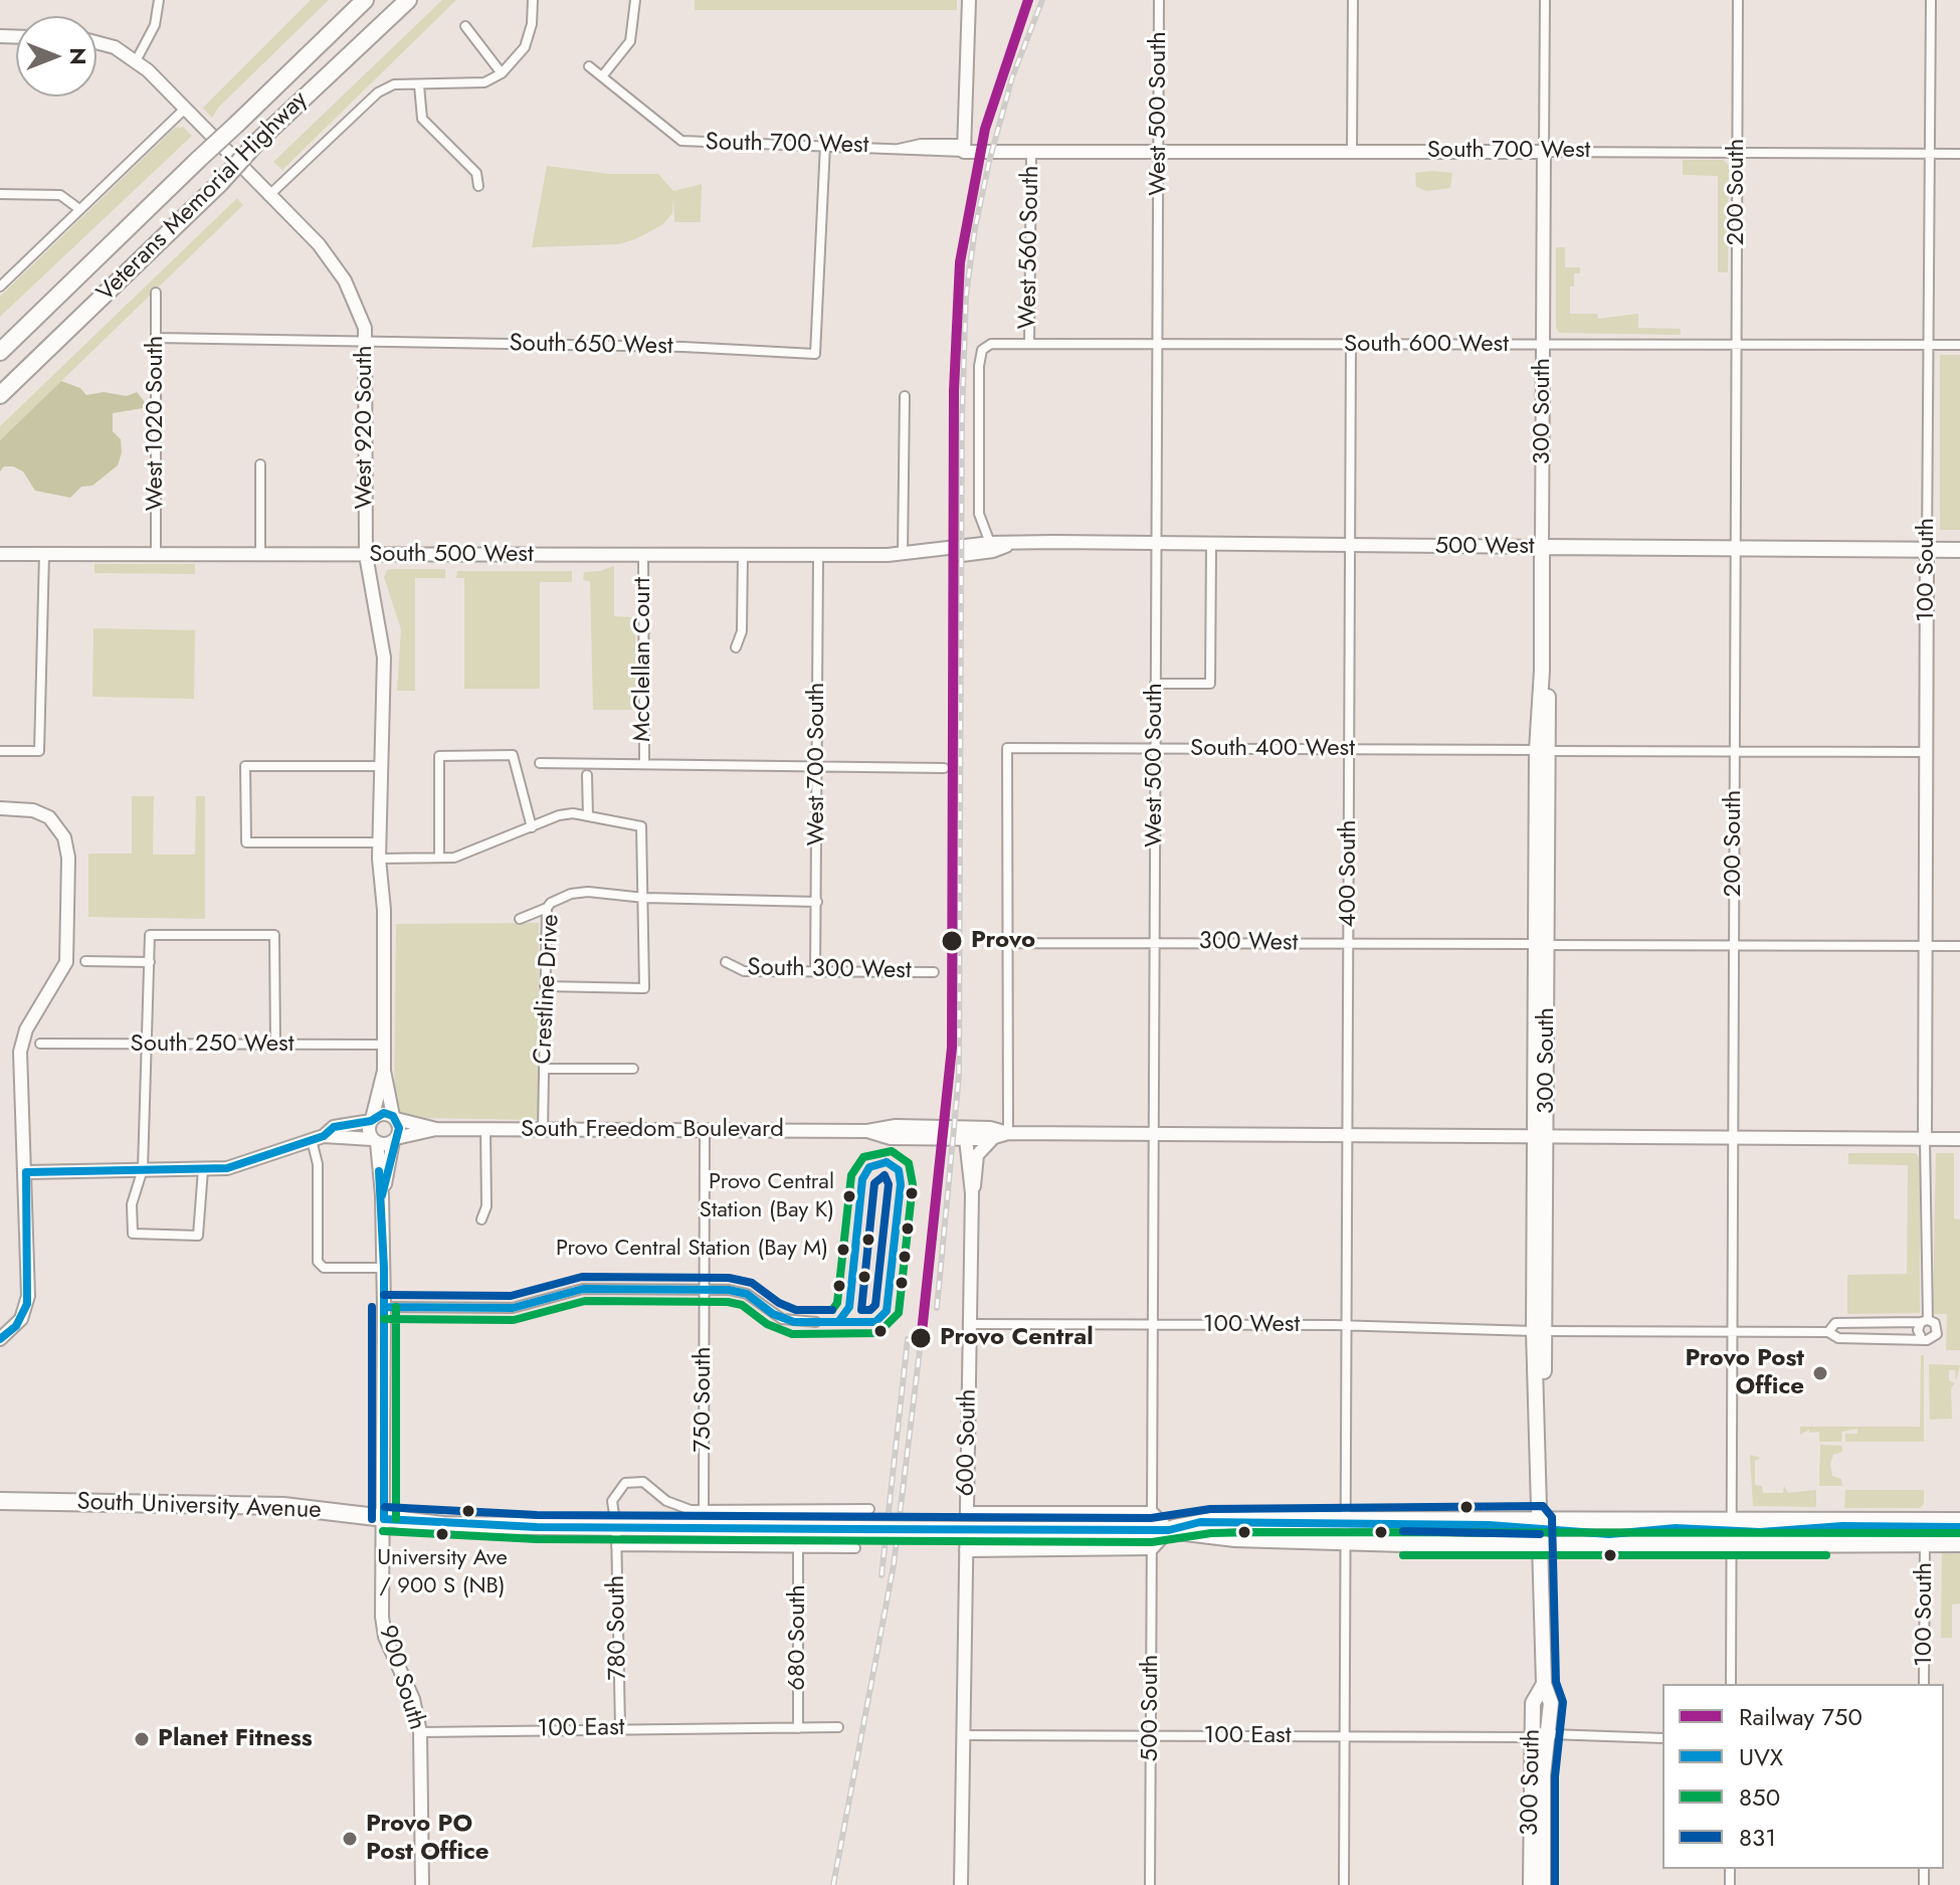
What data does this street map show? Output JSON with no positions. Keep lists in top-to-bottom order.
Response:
{
  "streets": {
    "highway": ["Veterans Memorial Highway", "South University Avenue"],
    "main road": ["300 South", "500 West"],
    "street": [
      "West 500 South",
      "South 700 West",
      "200 South",
      "West 560 South",
      "South 600 West",
      "South 650 West",
      "West 1020 South",
      "West 920 South",
      "South 500 West",
      "100 South",
      "McClellan Court",
      "South 400 West",
      "West 700 South",
      "400 South",
      "300 West",
      "South 300 West",
      "Crestline Drive",
      "South 250 West",
      "South Freedom Boulevard",
      "100 West",
      "750 South",
      "600 South",
      "780 South",
      "680 South",
      "900 South",
      "500 South",
      "100 East"
    ]
  },
  "crossings": [
    ["West 500 South", "South 700 West"],
    ["West 500 South", "South 600 West"],
    ["West 500 South", "500 West"],
    ["West 500 South", "South 400 West"],
    ["West 500 South", "300 West"],
    ["West 500 South", "100 West"],
    ["South 700 West", "200 South"],
    ["South 700 West", "West 560 South"],
    ["South 700 West", "South 650 West"],
    ["South 700 West", "300 South"],
    ["South 700 West", "100 South"],
    ["200 South", "South 600 West"],
    ["200 South", "500 West"],
    ["200 South", "South 400 West"],
    ["200 South", "300 West"],
    ["200 South", "100 West"],
    ["200 South", "South University Avenue"],
    ["West 560 South", "South 600 West"],
    ["South 600 West", "300 South"],
    ["South 600 West", "South 500 West"],
    ["South 600 West", "100 South"],
    ["South 600 West", "400 South"],
    ["South 650 West", "West 920 South"],
    ["300 South", "500 West"],
    ["300 South", "South 400 West"],
    ["300 South", "300 West"],
    ["300 South", "100 West"],
    ["300 South", "South University Avenue"],
    ["300 South", "100 East"],
    ["West 1020 South", "South 500 West"],
    ["West 920 South", "South 500 West"],
    ["West 920 South", "South 250 West"],
    ["West 920 South", "South Freedom Boulevard"],
    ["500 West", "South 500 West"],
    ["500 West", "100 South"],
    ["500 West", "400 South"],
    ["South 500 West", "McClellan Court"],
    ["South 500 West", "West 700 South"],
    ["100 South", "South 400 West"],
    ["100 South", "300 West"],
    ["100 South", "South University Avenue"],
    ["South 400 West", "400 South"],
    ["South 400 West", "300 West"],
    ["West 700 South", "South 300 West"],
    ["West 700 South", "Crestline Drive"],
    ["400 South", "300 West"],
    ["400 South", "100 West"],
    ["400 South", "South University Avenue"],
    ["400 South", "100 East"],
    ["Crestline Drive", "South Freedom Boulevard"],
    ["South Freedom Boulevard", "750 South"],
    ["100 West", "600 South"],
    ["750 South", "780 South"],
    ["600 South", "100 East"],
    ["South University Avenue", "780 South"],
    ["South University Avenue", "900 South"],
    ["780 South", "100 East"],
    ["680 South", "100 East"],
    ["900 South", "100 East"],
    ["500 South", "100 East"]
  ],
  "places": [
    "Provo",
    "Provo Central Station (Bay K)",
    "Provo Central Station (Bay M)",
    "Provo Central",
    "Provo Post Office",
    "University Ave / 900 S (NB)",
    "Planet Fitness",
    "Provo PO Post Office"
  ],
  "lines": [
    "rail line 750",
    "transit line UVX",
    "transit line 850",
    "transit line 831"
  ],
  "legend": [
    "Railway 750",
    "UVX",
    "850",
    "831"
  ],
  "north": "right"
}
